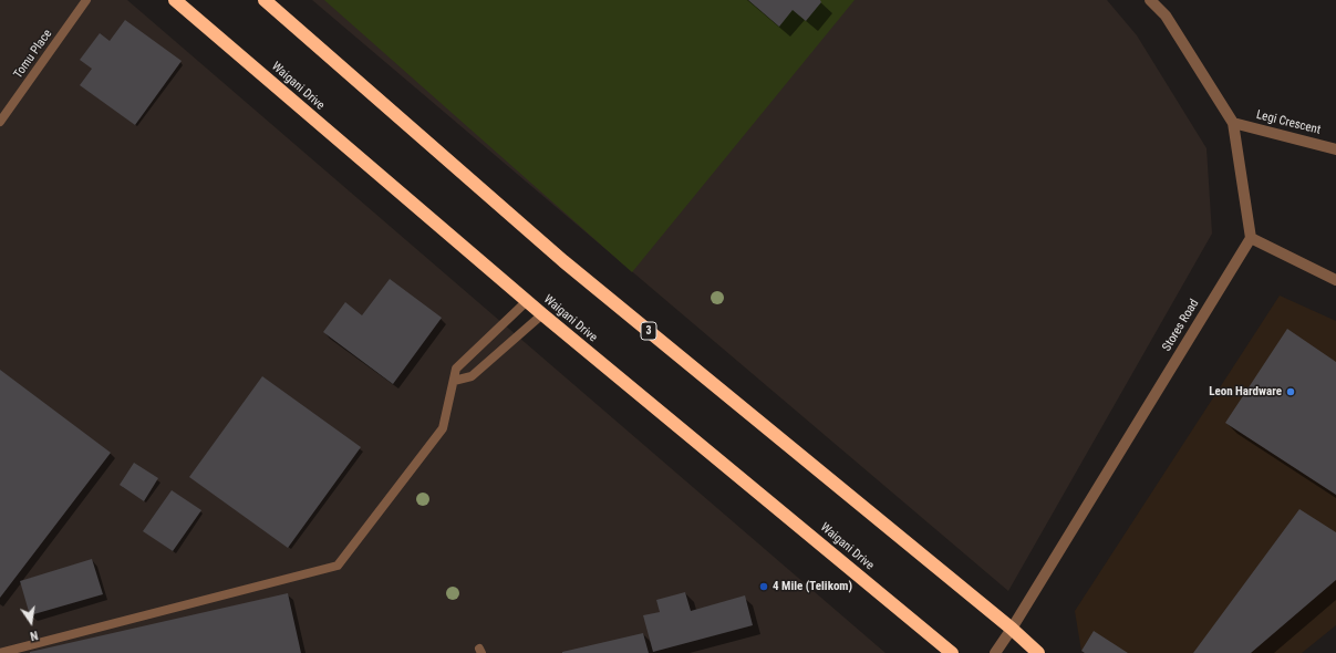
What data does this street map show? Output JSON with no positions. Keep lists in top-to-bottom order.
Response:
{
  "streets": {
    "highway": ["Waigani Drive", "3"],
    "street": ["Legi Crescent", "Stores Road"],
    "lane": ["Tomu Place"]
  },
  "crossings": [
    ["Stores Road", "3"]
  ],
  "places": ["Leon Hardware", "4 Mile (Telikom)"],
  "north": "bottom"
}
